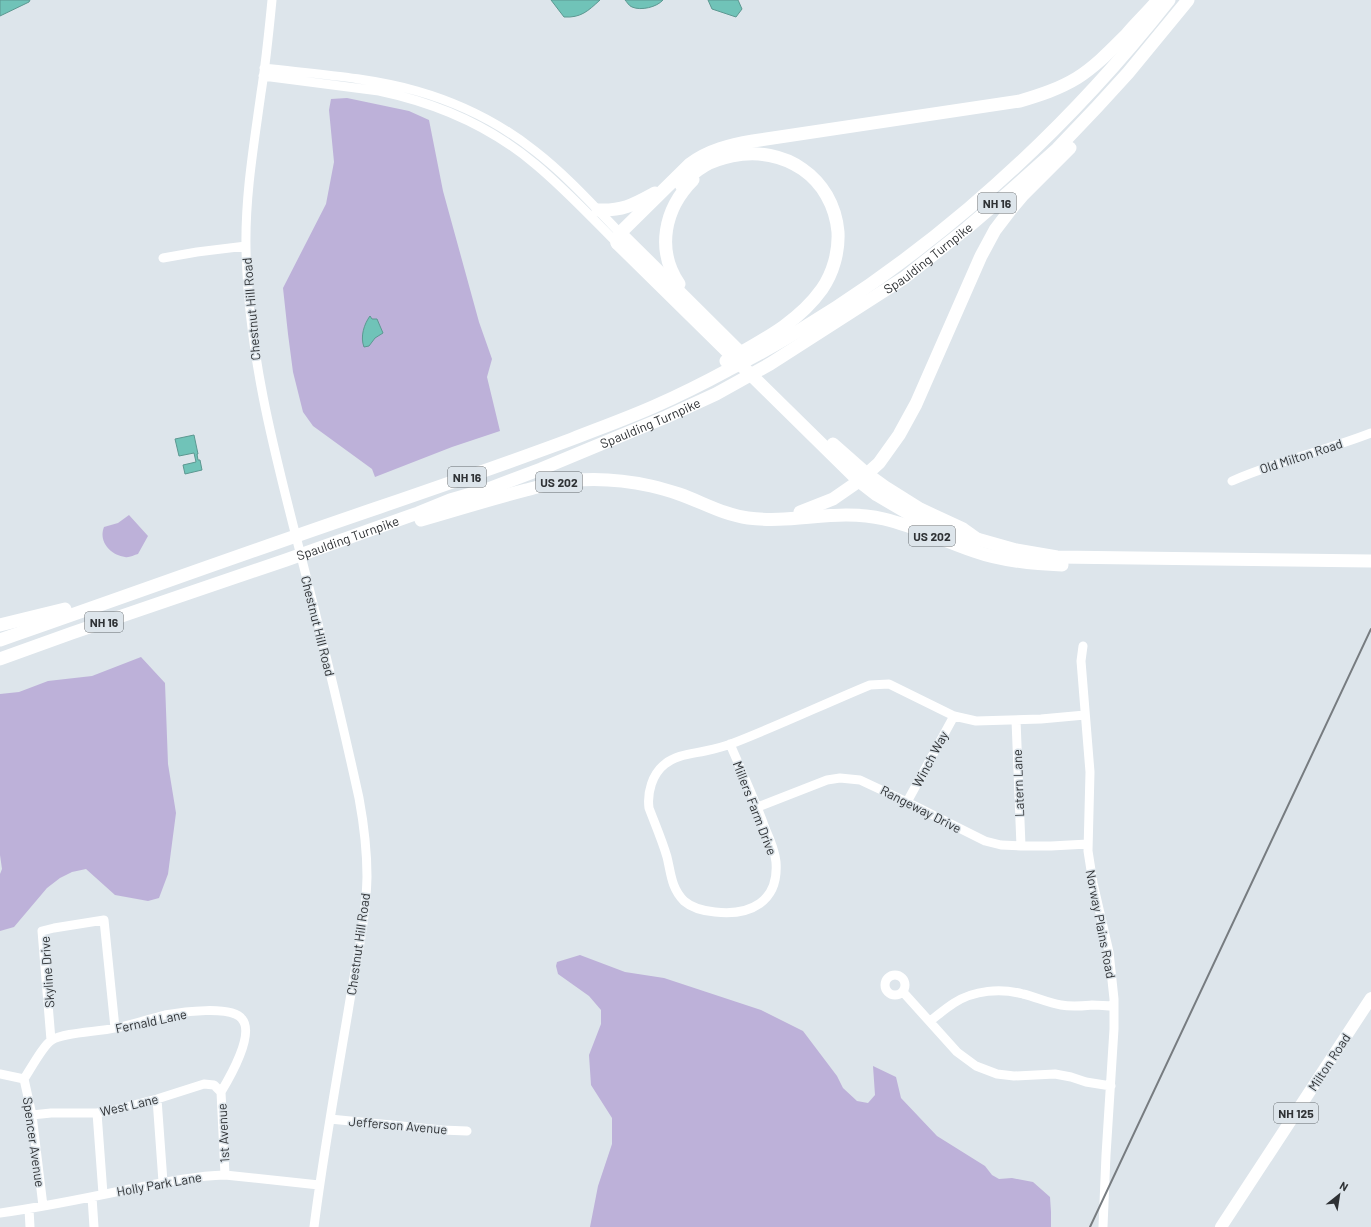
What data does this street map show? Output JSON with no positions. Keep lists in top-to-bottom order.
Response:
{
  "streets": {
    "highway": ["NH 16", "Spaulding Turnpike", "US 202"],
    "main road": ["Milton Road", "NH 125"],
    "street": [
      "Chestnut Hill Road",
      "Old Milton Road",
      "Winch Way",
      "Latern Lane",
      "Millers Farm Drive",
      "Rangeway Drive",
      "Norway Plains Road",
      "Skyline Drive",
      "Fernald Lane",
      "West Lane",
      "Jefferson Avenue",
      "1st Avenue",
      "Spencer Avenue",
      "Holly Park Lane"
    ]
  },
  "crossings": [
    ["Spaulding Turnpike", "US 202"],
    ["Chestnut Hill Road", "Jefferson Avenue"],
    ["Chestnut Hill Road", "Holly Park Lane"],
    ["Winch Way", "Millers Farm Drive"],
    ["Winch Way", "Rangeway Drive"],
    ["Latern Lane", "Millers Farm Drive"],
    ["Latern Lane", "Rangeway Drive"],
    ["Millers Farm Drive", "Rangeway Drive"],
    ["Millers Farm Drive", "Norway Plains Road"],
    ["Rangeway Drive", "Norway Plains Road"],
    ["Skyline Drive", "Fernald Lane"],
    ["Fernald Lane", "West Lane"],
    ["Fernald Lane", "1st Avenue"],
    ["West Lane", "1st Avenue"],
    ["West Lane", "Spencer Avenue"],
    ["1st Avenue", "Holly Park Lane"],
    ["Spencer Avenue", "Holly Park Lane"]
  ],
  "north": "top right"
}
